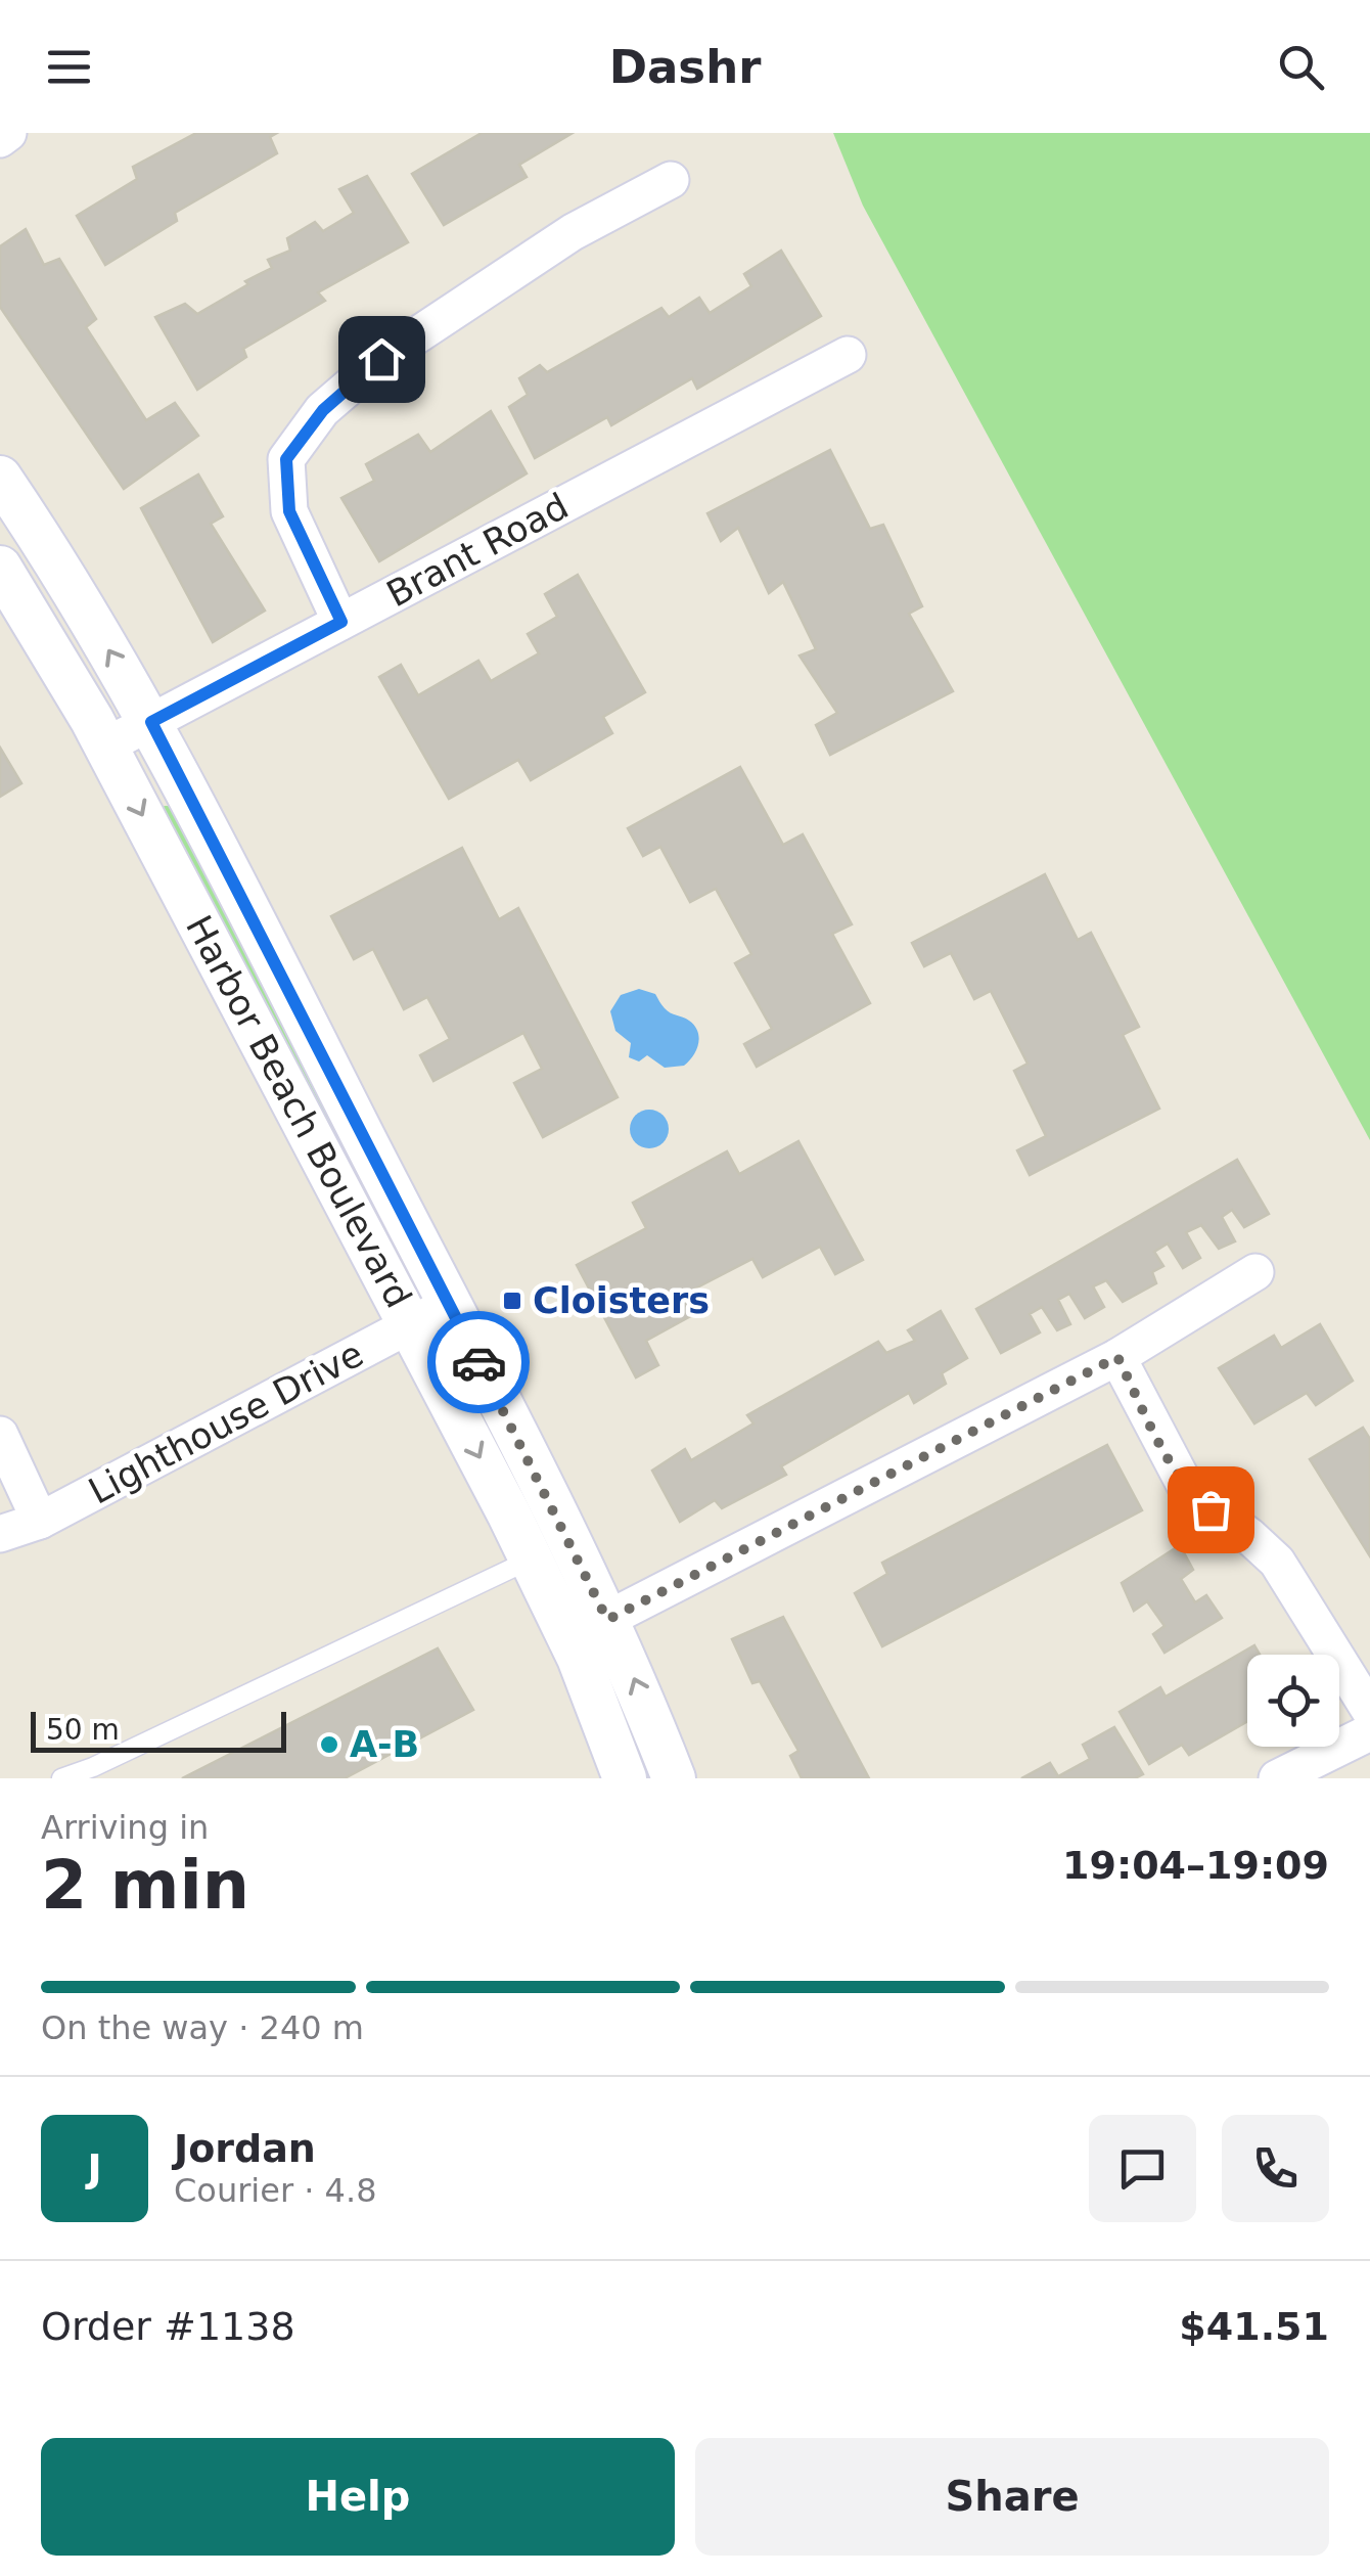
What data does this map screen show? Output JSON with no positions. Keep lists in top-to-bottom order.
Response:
{
  "streets": {
    "street": ["Brant Road", "Harbor Beach Boulevard", "Lighthouse Drive"]
  },
  "crossings": [
    ["Brant Road", "Harbor Beach Boulevard"],
    ["Harbor Beach Boulevard", "Lighthouse Drive"]
  ],
  "places": {
    "transit": ["Cloisters"],
    "other": ["A-B"]
  },
  "scale_bar": "50 m",
  "page": {
    "header": "Dashr",
    "scale": "50 m",
    "heading": ["2 min", "Arriving in", "19:04–19:09"],
    "panel": [
      "Jordan",
      "Courier · 4.8",
      "Order #1138",
      "$41.51"
    ],
    "bar": "On the way · 240 m",
    "round": "J",
    "buttons": ["Help", "Share"]
  }
}
